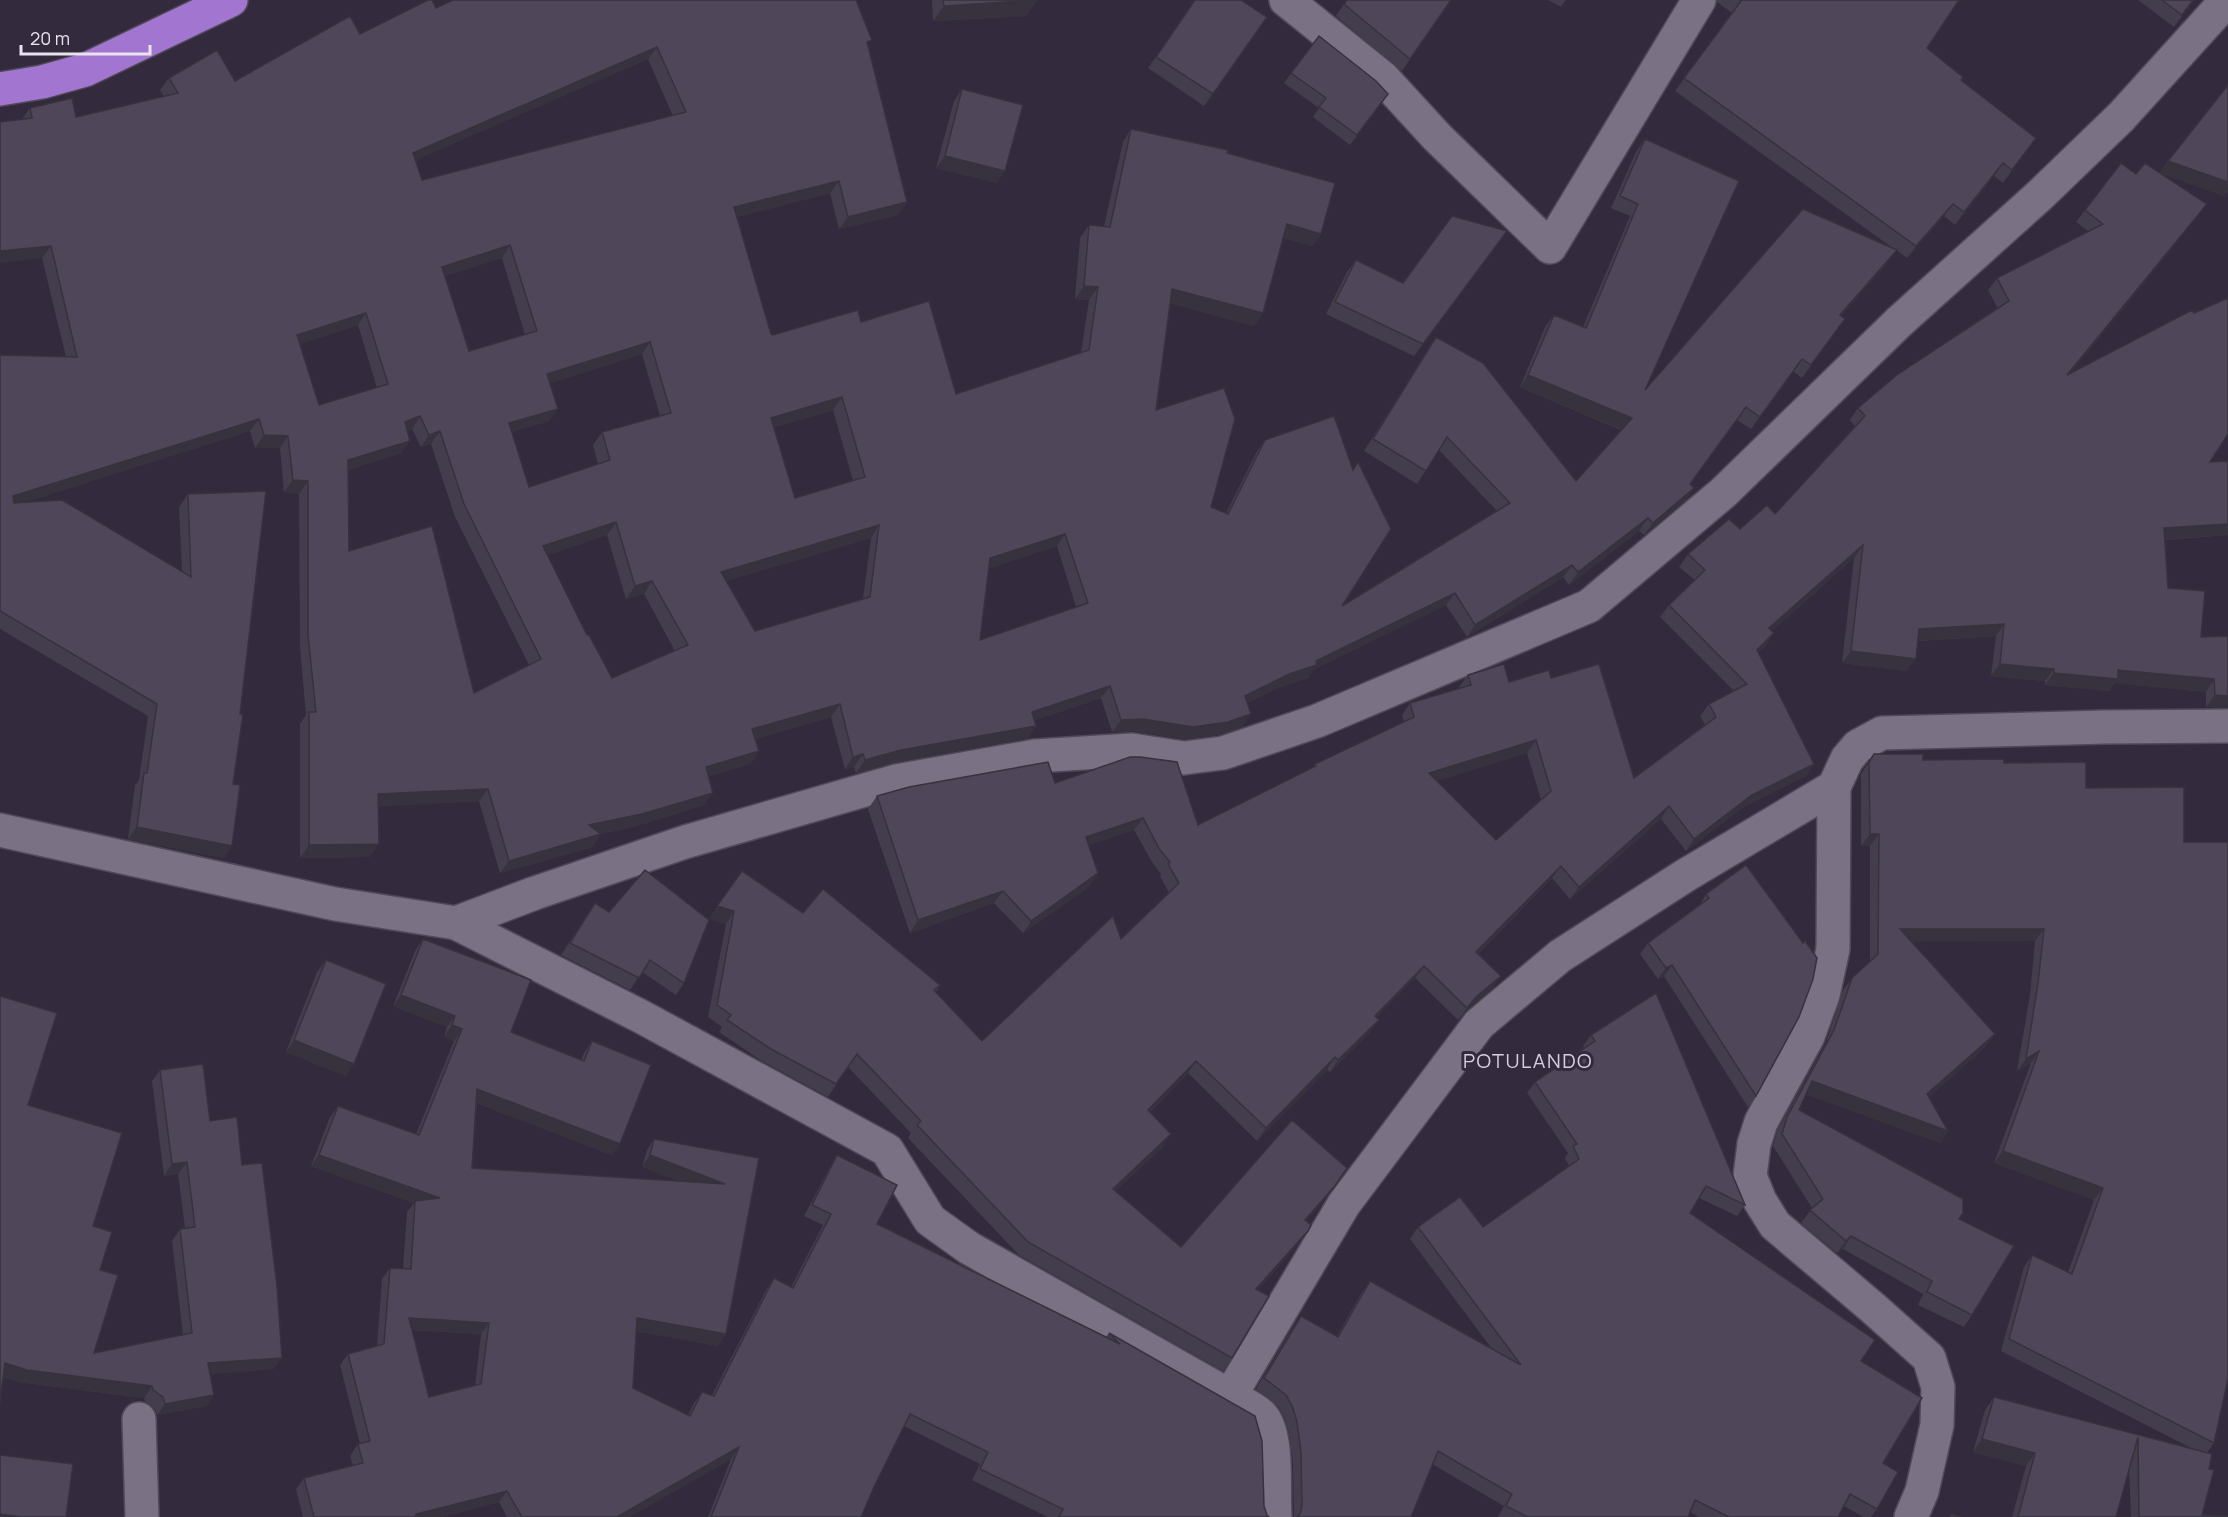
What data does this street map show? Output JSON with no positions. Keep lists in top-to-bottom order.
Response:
{
  "districts": ["POTULANDO"],
  "scale_bar": "20 m"
}
